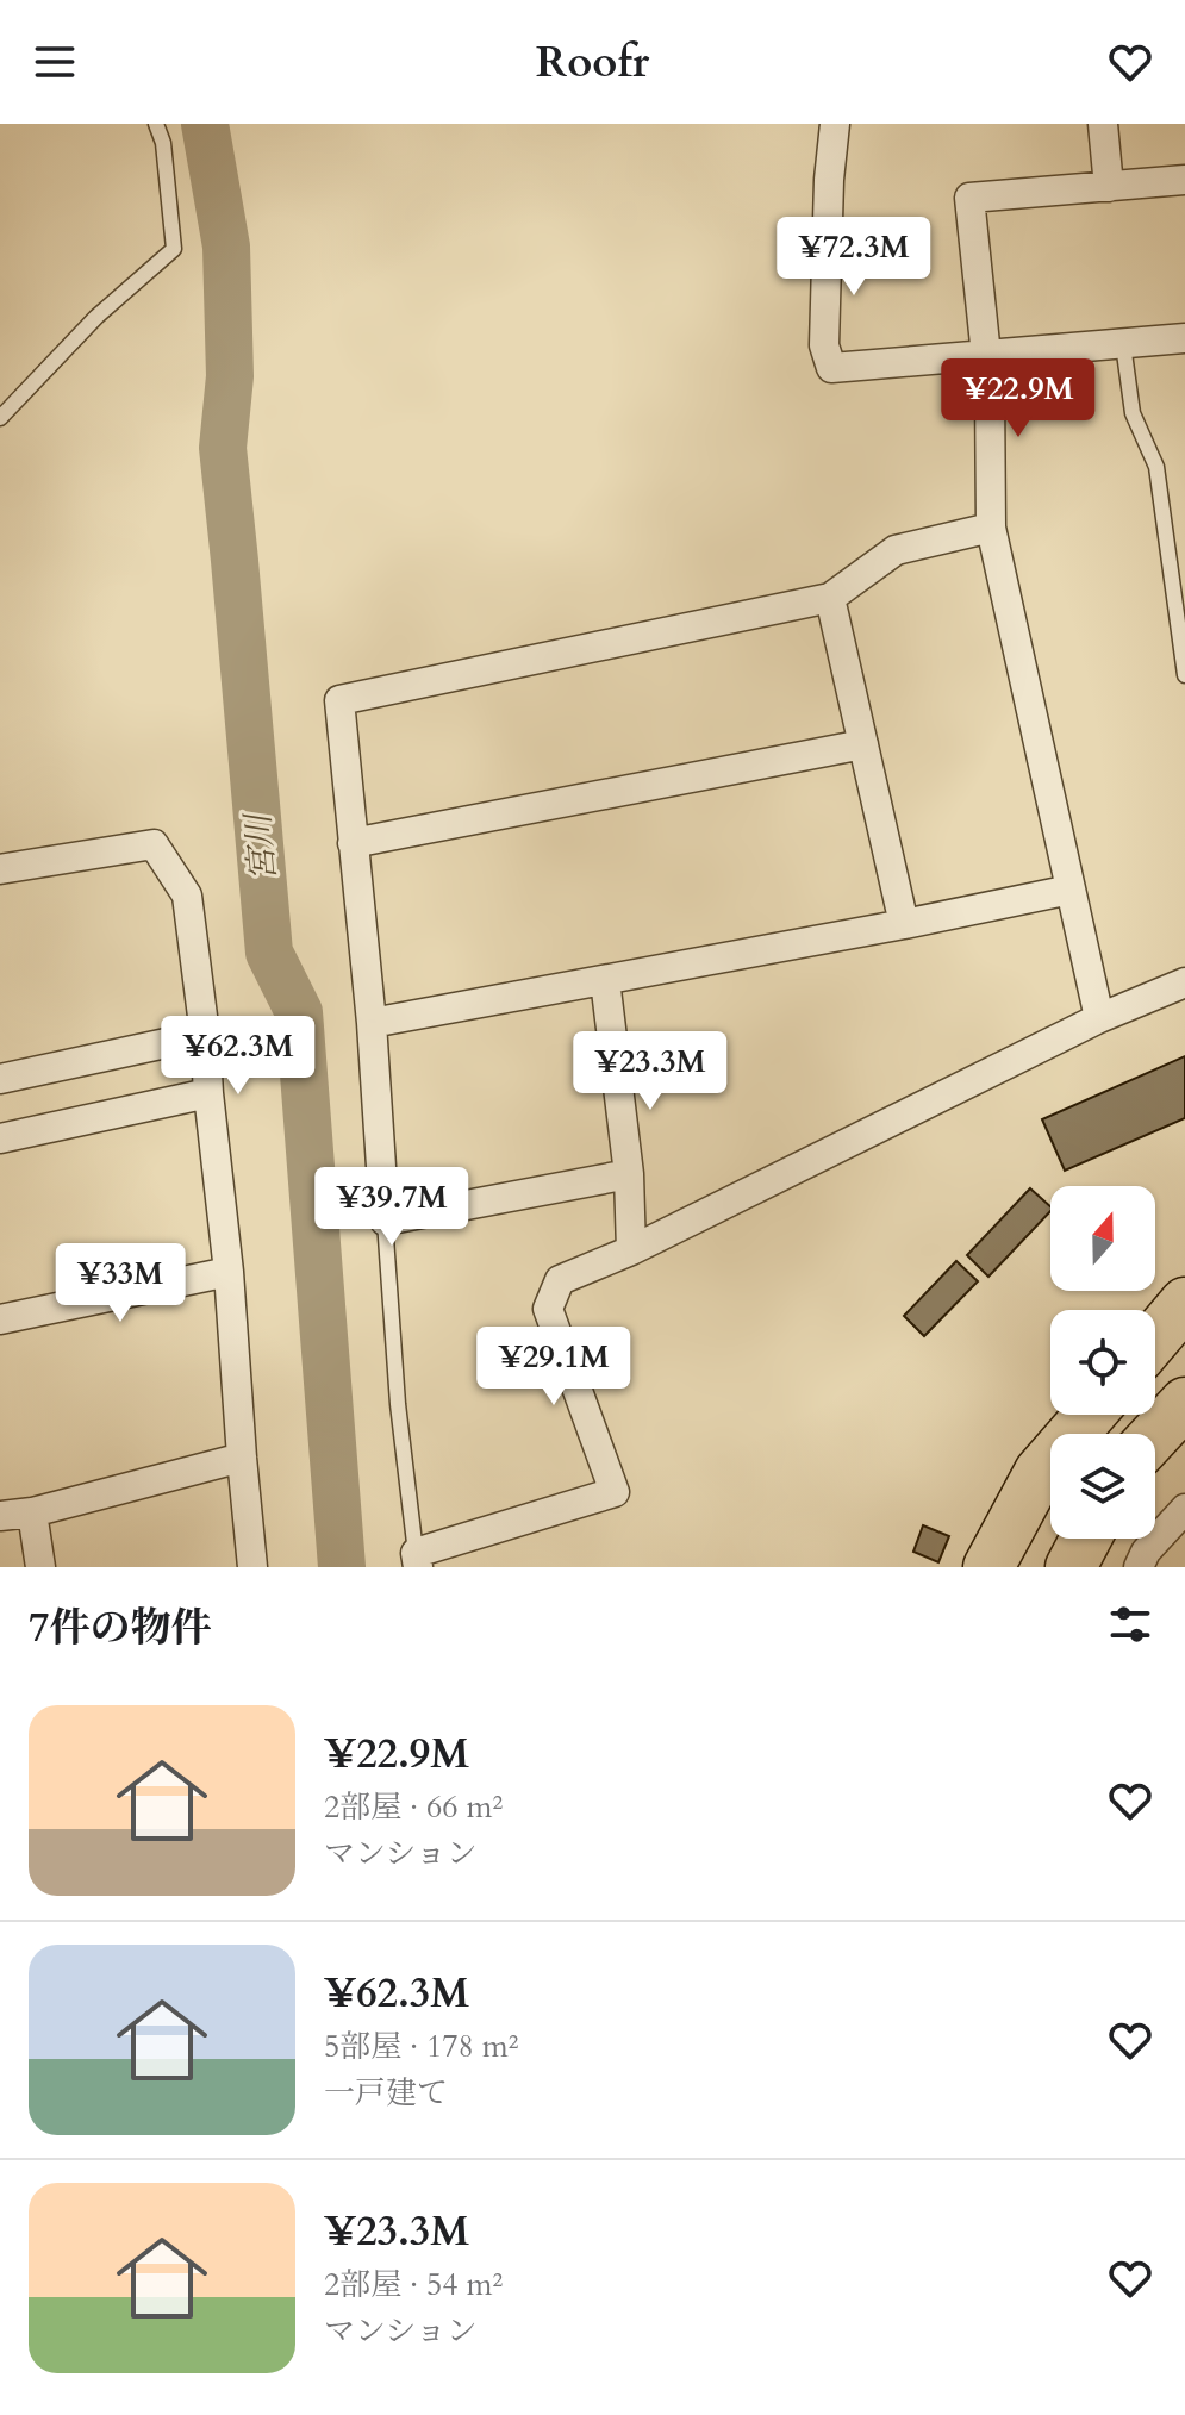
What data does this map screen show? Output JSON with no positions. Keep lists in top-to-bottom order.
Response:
{
  "water": ["宮川"],
  "north": "top",
  "page": {
    "header": "Roofr",
    "price": [
      "¥72.3M",
      "¥22.9M",
      "¥62.3M",
      "¥23.3M",
      "¥39.7M",
      "¥33M",
      "¥29.1M"
    ],
    "heading": "7件の物件",
    "list": [
      {
        "name": "¥22.9M",
        "note": "2部屋 · 66 m² · マンション"
      },
      {
        "name": "¥62.3M",
        "note": "5部屋 · 178 m² · 一戸建て"
      },
      {
        "name": "¥23.3M",
        "note": "2部屋 · 54 m² · マンション"
      }
    ]
  }
}
